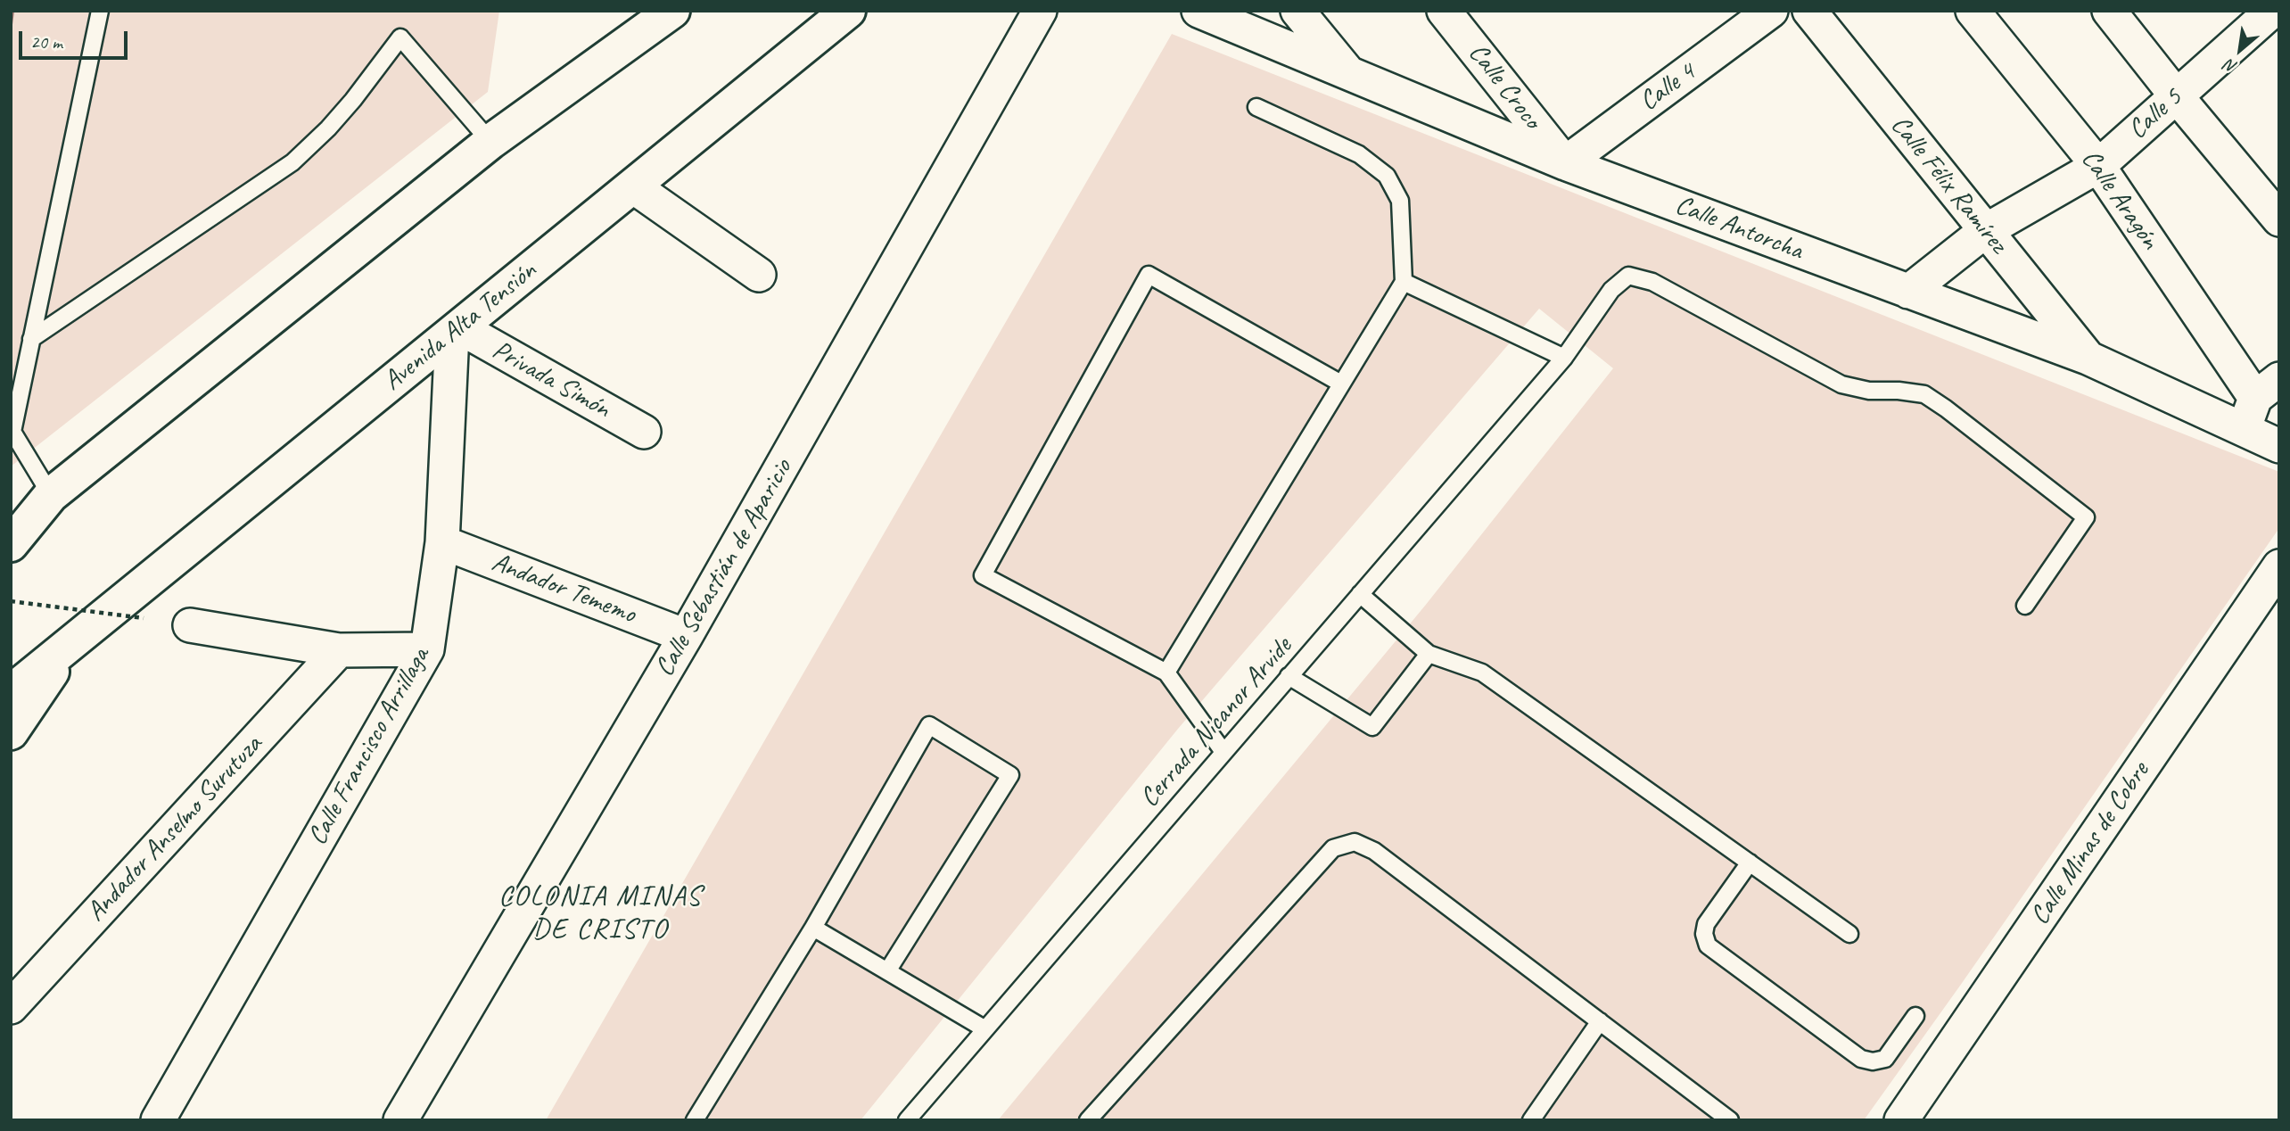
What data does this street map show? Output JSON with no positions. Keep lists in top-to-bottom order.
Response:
{
  "streets": {
    "main road": ["Avenida Alta Tensión"],
    "street": [
      "Calle Croco",
      "Calle 4",
      "Calle 5",
      "Calle Félix Ramírez",
      "Calle Aragón",
      "Calle Antorcha",
      "Privada Simón",
      "Calle Sebastián de Aparicio",
      "Andador Tememo",
      "Calle Francisco Arrillaga",
      "Andador Anselmo Surutuza",
      "Calle Minas de Cobre"
    ],
    "lane": ["Cerrada Nicanor Arvide"]
  },
  "crossings": [
    ["Calle Croco", "Calle 4"],
    ["Calle Croco", "Calle Antorcha"],
    ["Calle 4", "Calle Antorcha"],
    ["Calle 5", "Calle Félix Ramírez"],
    ["Calle 5", "Calle Aragón"],
    ["Calle 5", "Calle Antorcha"],
    ["Calle Félix Ramírez", "Calle Antorcha"],
    ["Avenida Alta Tensión", "Privada Simón"],
    ["Avenida Alta Tensión", "Calle Francisco Arrillaga"],
    ["Privada Simón", "Calle Francisco Arrillaga"],
    ["Calle Sebastián de Aparicio", "Andador Tememo"],
    ["Andador Tememo", "Calle Francisco Arrillaga"]
  ],
  "districts": ["COLONIA MINAS DE CRISTO"],
  "scale_bar": "20 m",
  "north": "bottom left"
}
